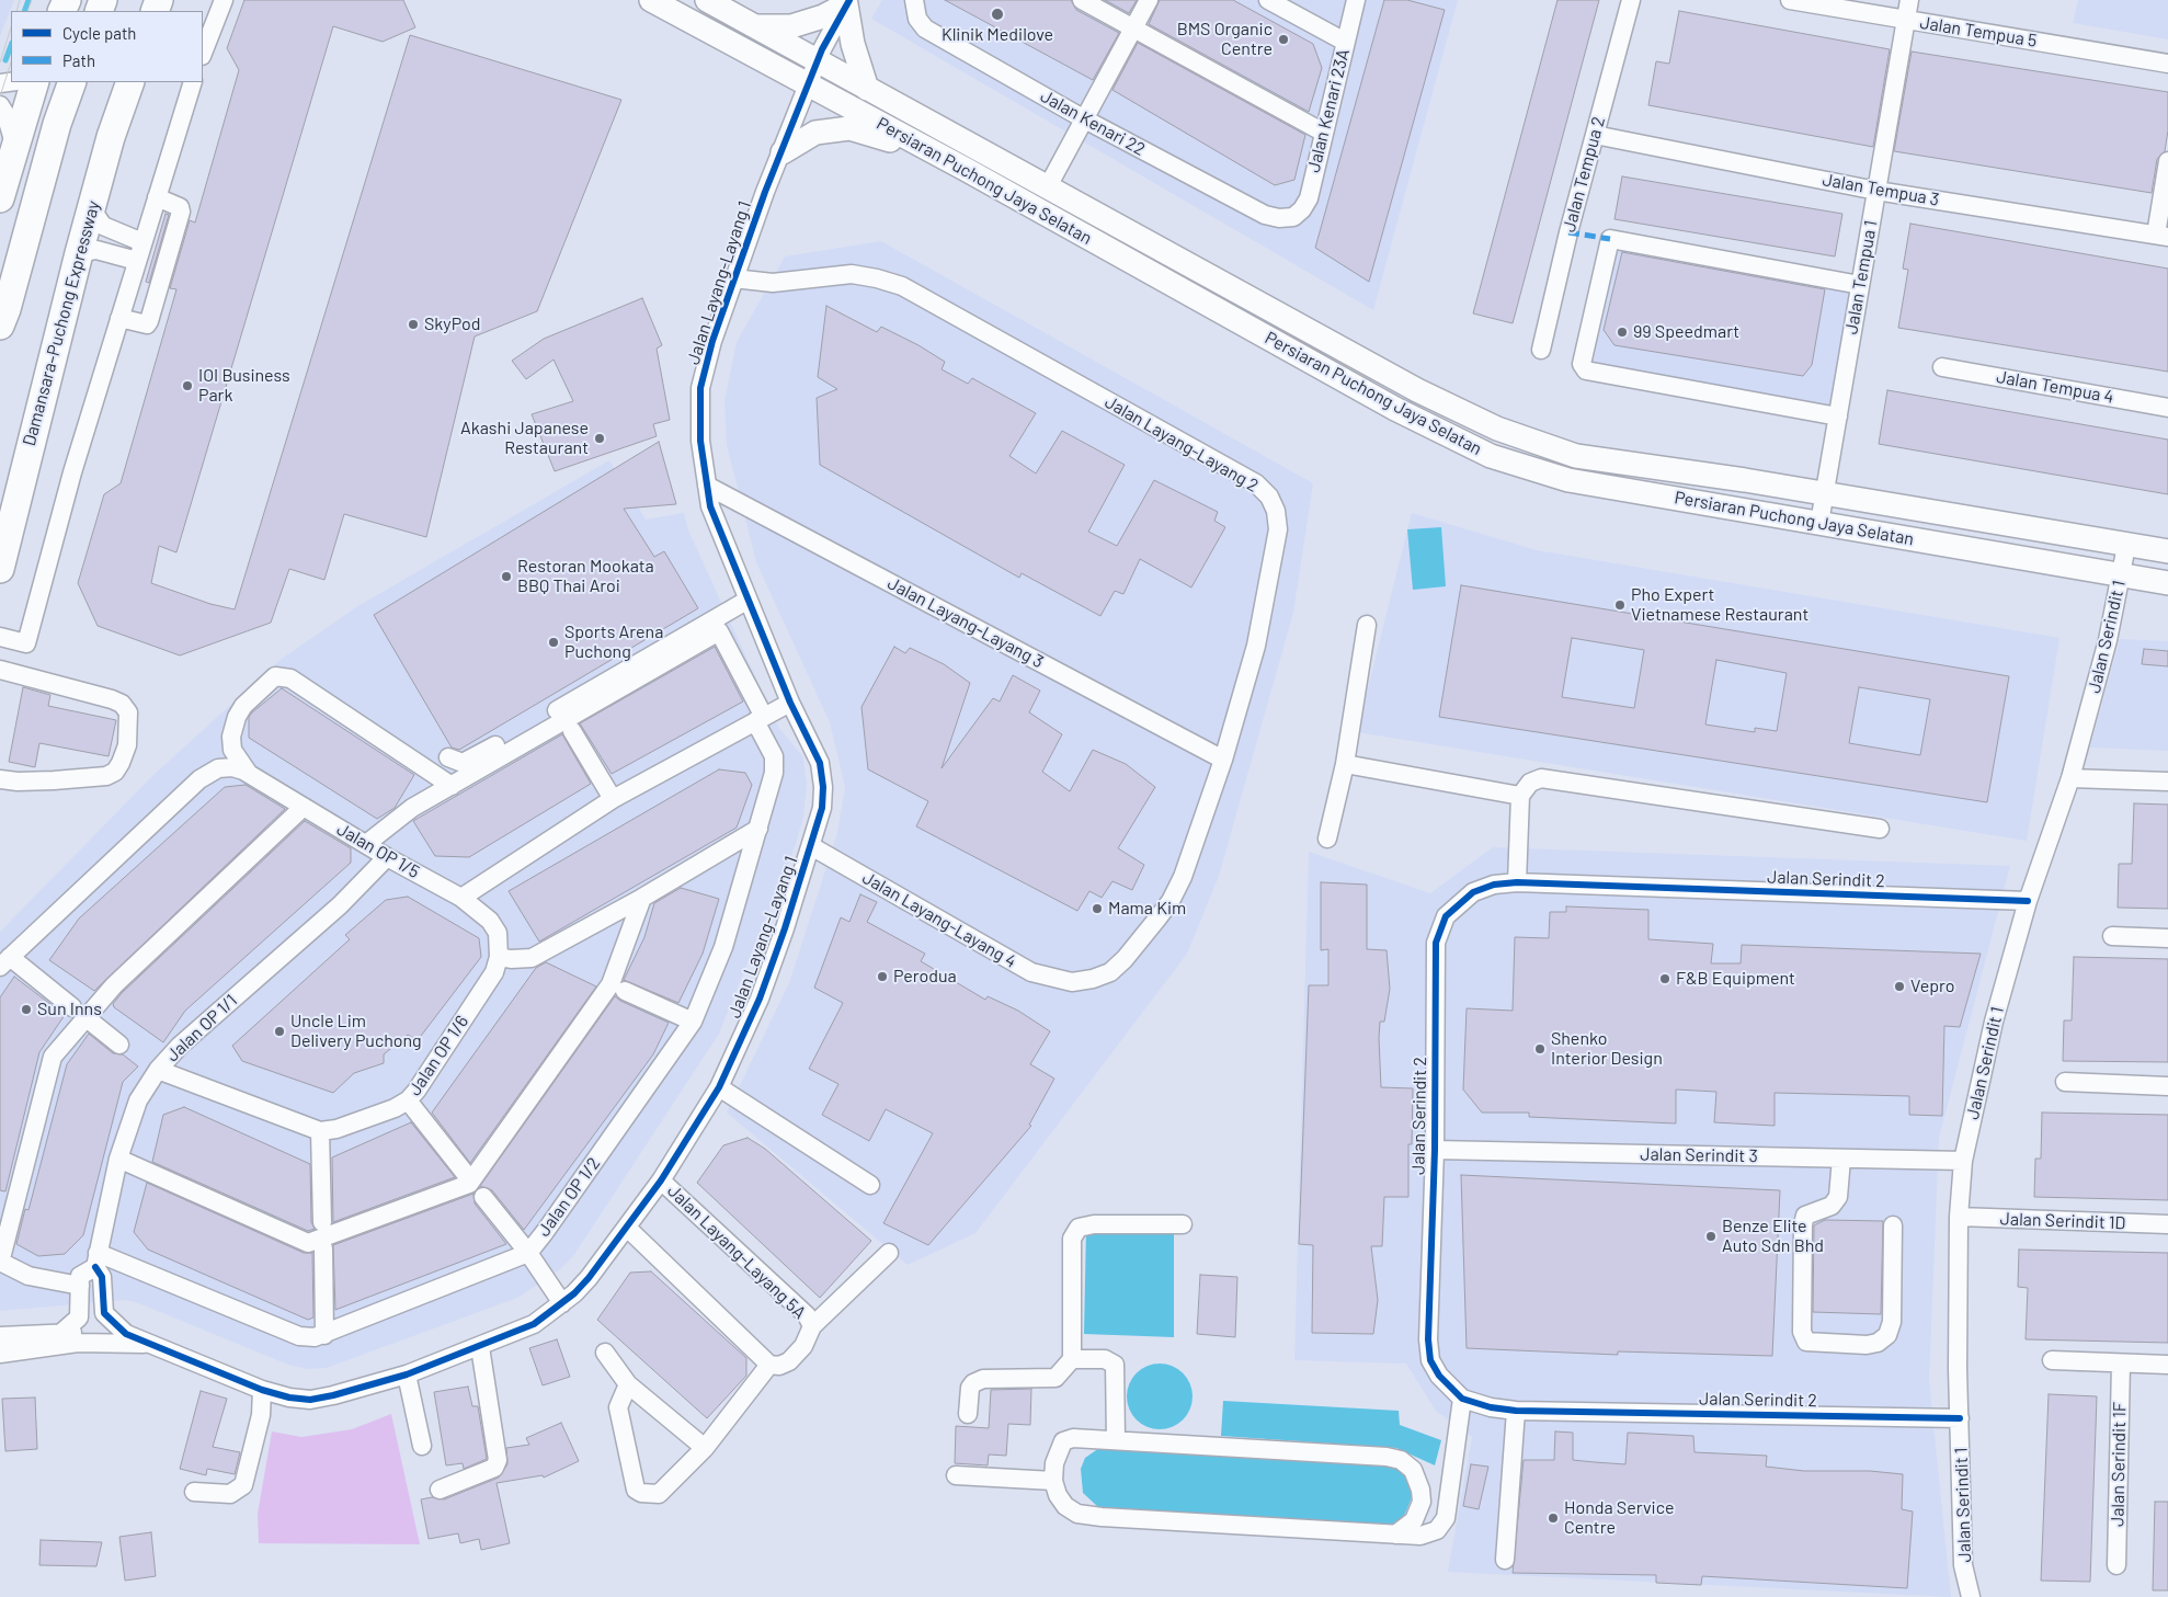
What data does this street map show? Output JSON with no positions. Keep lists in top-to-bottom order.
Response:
{
  "streets": {
    "highway": ["Damansara–Puchong Expressway"],
    "main road": ["Persiaran Puchong Jaya Selatan"],
    "street": [
      "Jalan Tempua 5",
      "Jalan Kenari 23A",
      "Jalan Kenari 22",
      "Jalan Tempua 2",
      "Jalan Tempua 3",
      "Jalan Tempua 1",
      "Jalan Layang-Layang 1",
      "Jalan Tempua 4",
      "Jalan Layang-Layang 2",
      "Jalan Layang-Layang 3",
      "Jalan Serindit 1",
      "Jalan OP 1/5",
      "Jalan Serindit 2",
      "Jalan Layang-Layang 4",
      "Jalan OP 1/1",
      "Jalan OP 1/6",
      "Jalan Serindit 3",
      "Jalan OP 1/2",
      "Jalan Serindit 1D",
      "Jalan Layang-Layang 5A",
      "Jalan Serindit 1F"
    ]
  },
  "crossings": [
    ["Jalan Tempua 5", "Jalan Tempua 1"],
    ["Jalan Kenari 23A", "Jalan Kenari 22"],
    ["Jalan Tempua 2", "Jalan Tempua 3"],
    ["Persiaran Puchong Jaya Selatan", "Jalan Tempua 1"],
    ["Persiaran Puchong Jaya Selatan", "Jalan Layang-Layang 1"],
    ["Persiaran Puchong Jaya Selatan", "Jalan Serindit 1"],
    ["Jalan Tempua 3", "Jalan Tempua 1"],
    ["Jalan Layang-Layang 1", "Jalan Layang-Layang 2"],
    ["Jalan Layang-Layang 1", "Jalan Layang-Layang 3"],
    ["Jalan Layang-Layang 1", "Jalan Layang-Layang 4"],
    ["Jalan Layang-Layang 1", "Jalan OP 1/1"],
    ["Jalan Layang-Layang 1", "Jalan OP 1/2"],
    ["Jalan Layang-Layang 1", "Jalan Layang-Layang 5A"],
    ["Jalan Layang-Layang 2", "Jalan Layang-Layang 3"],
    ["Jalan Layang-Layang 2", "Jalan Layang-Layang 4"],
    ["Jalan Serindit 1", "Jalan Serindit 2"],
    ["Jalan Serindit 1", "Jalan Serindit 3"],
    ["Jalan Serindit 1", "Jalan Serindit 1D"],
    ["Jalan OP 1/5", "Jalan OP 1/1"],
    ["Jalan OP 1/5", "Jalan OP 1/6"],
    ["Jalan Serindit 2", "Jalan Serindit 3"],
    ["Jalan OP 1/1", "Jalan OP 1/2"]
  ],
  "places": [
    "Klinik Medilove",
    "BMS Organic Centre",
    "SkyPod",
    "99 Speedmart",
    "IOI Business Park",
    "Akashi Japanese Restaurant",
    "Restoran Mookata BBQ Thai Aroi",
    "Pho Expert Vietnamese Restaurant",
    "Sports Arena Puchong",
    "Mama Kim",
    "Perodua",
    "F&B Equipment",
    "Vepro",
    "Sun Inns",
    "Uncle Lim Delivery Puchong",
    "Shenko Interior Design",
    "Benze Elite Auto Sdn Bhd",
    "Honda Service Centre"
  ],
  "legend": ["Cycle path", "Path"]
}
